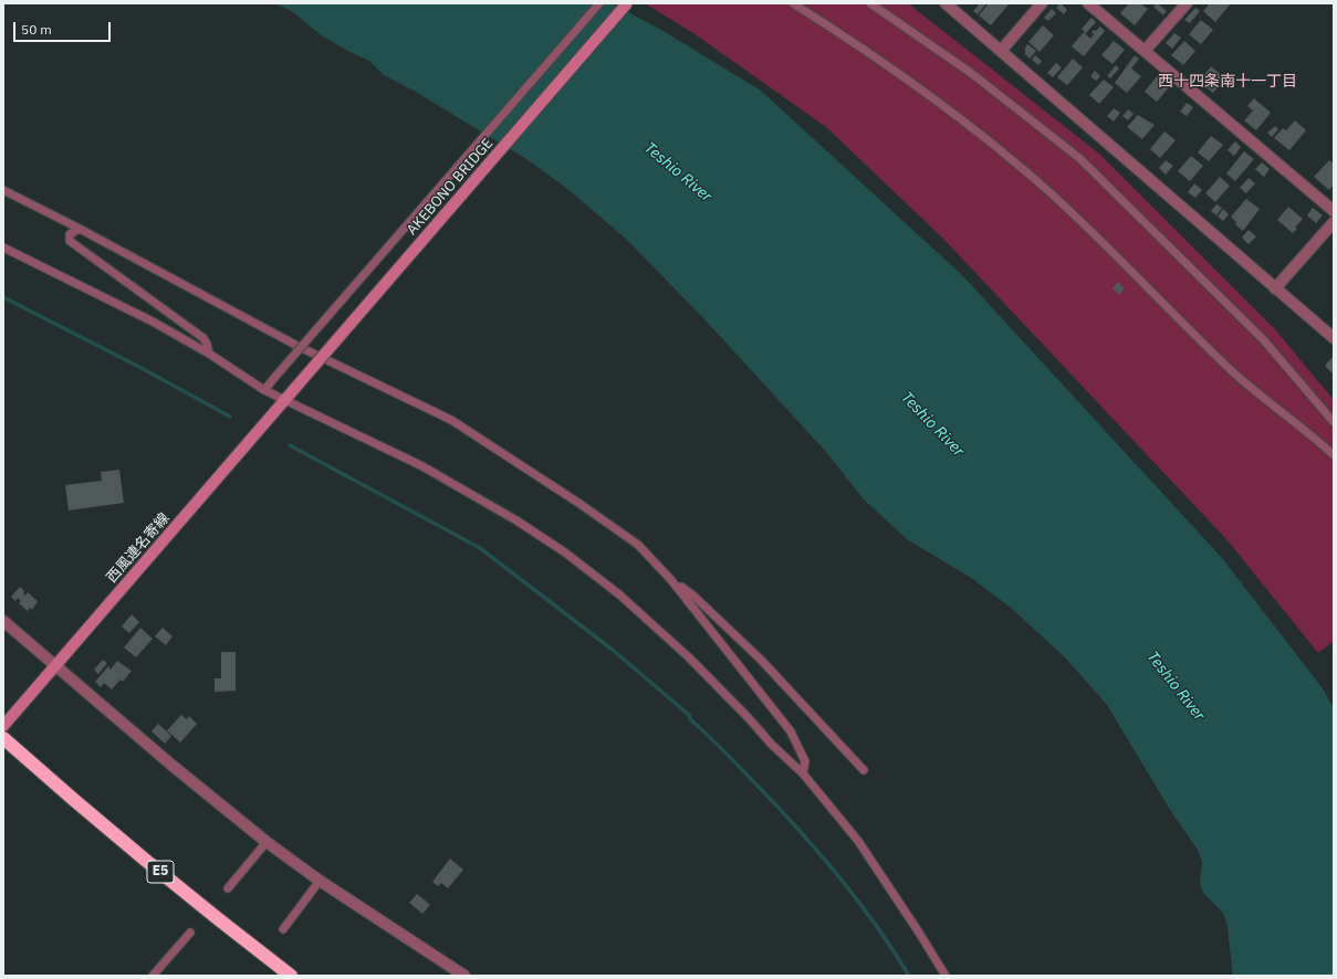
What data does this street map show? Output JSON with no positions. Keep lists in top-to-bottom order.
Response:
{
  "streets": {
    "highway": ["E5"],
    "main road": ["AKEBONO BRIDGE", "西風連名寄線"]
  },
  "crossings": [
    ["AKEBONO BRIDGE", "西風連名寄線"]
  ],
  "districts": ["西十四条南十一丁目"],
  "water": ["Teshio River"],
  "scale_bar": "50 m"
}
